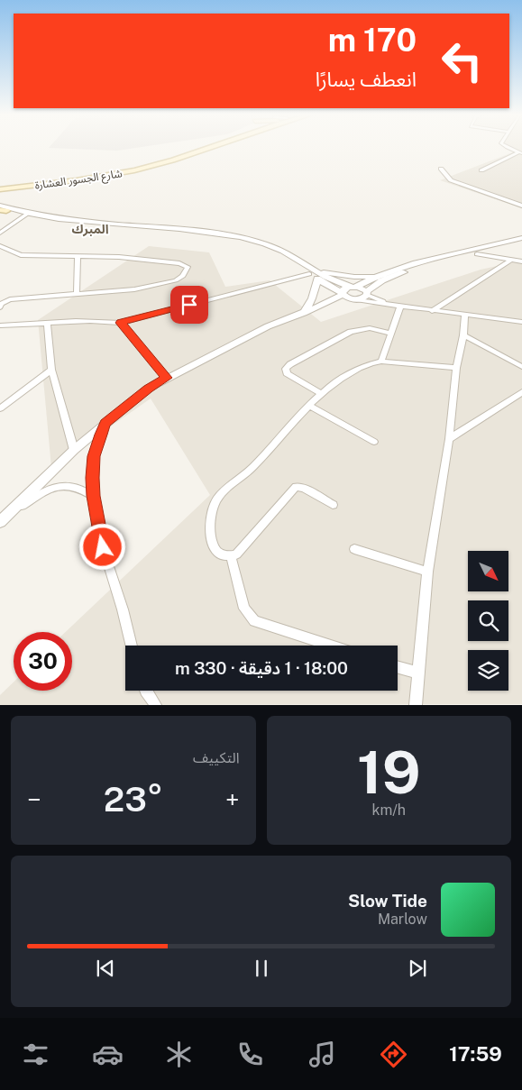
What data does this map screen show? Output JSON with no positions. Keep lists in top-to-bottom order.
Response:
{
  "streets": {
    "main road": ["شارع الجسور العشارة"]
  },
  "districts": ["المبرك"],
  "north": "bottom right",
  "page": {
    "turn": ["170 m", "انعطف يسارًا"],
    "limit": "30",
    "trip": "18:00 · 1 دقيقة · 330 m",
    "tile": [
      ["19", "km/h"],
      "التكييف"
    ],
    "heat": ["−", "23°", "+"],
    "song": ["Slow Tide", "Marlow"],
    "tabs": "17:59"
  }
}
